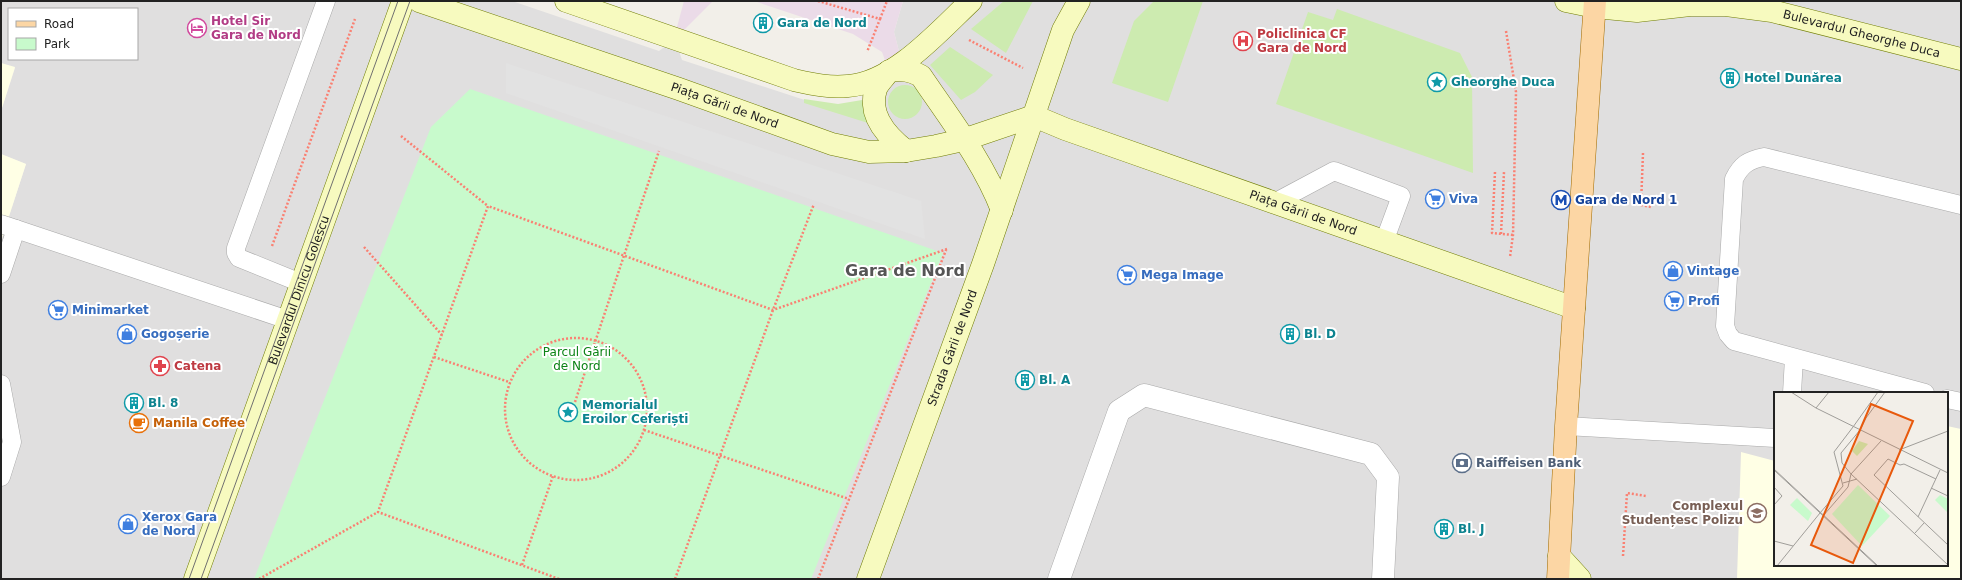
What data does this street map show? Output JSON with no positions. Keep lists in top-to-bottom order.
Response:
{
  "streets": {
    "main road": [
      "Bulevardul Gheorghe Duca",
      "Piața Gării de Nord",
      "Bulevardul Dinicu Golescu",
      "Strada Gării de Nord"
    ]
  },
  "crossings": [
    ["Piața Gării de Nord", "Strada Gării de Nord"]
  ],
  "districts": ["Gara de Nord"],
  "parks": ["Parcul Gării de Nord"],
  "places": {
    "building": [
      "Gara de Nord",
      "Hotel Dunărea",
      "Bl. D",
      "Bl. A",
      "Bl. 8",
      "Bl. J"
    ],
    "hotel": ["Hotel Sir Gara de Nord"],
    "hospital": ["Policlinica CF Gara de Nord"],
    "place": ["Gheorghe Duca", "Memorialul Eroilor Ceferiști"],
    "supermarket": [
      "Viva",
      "Mega Image",
      "Profi",
      "Minimarket"
    ],
    "metro station": ["Gara de Nord 1"],
    "shop": ["Vintage", "Gogoșerie", "Xerox Gara de Nord"],
    "pharmacy": ["Catena"],
    "cafe": ["Manila Coffee"],
    "bank": ["Raiffeisen Bank"],
    "school or university": ["Complexul Studențesc Polizu"]
  },
  "legend": ["Road", "Park"]
}
